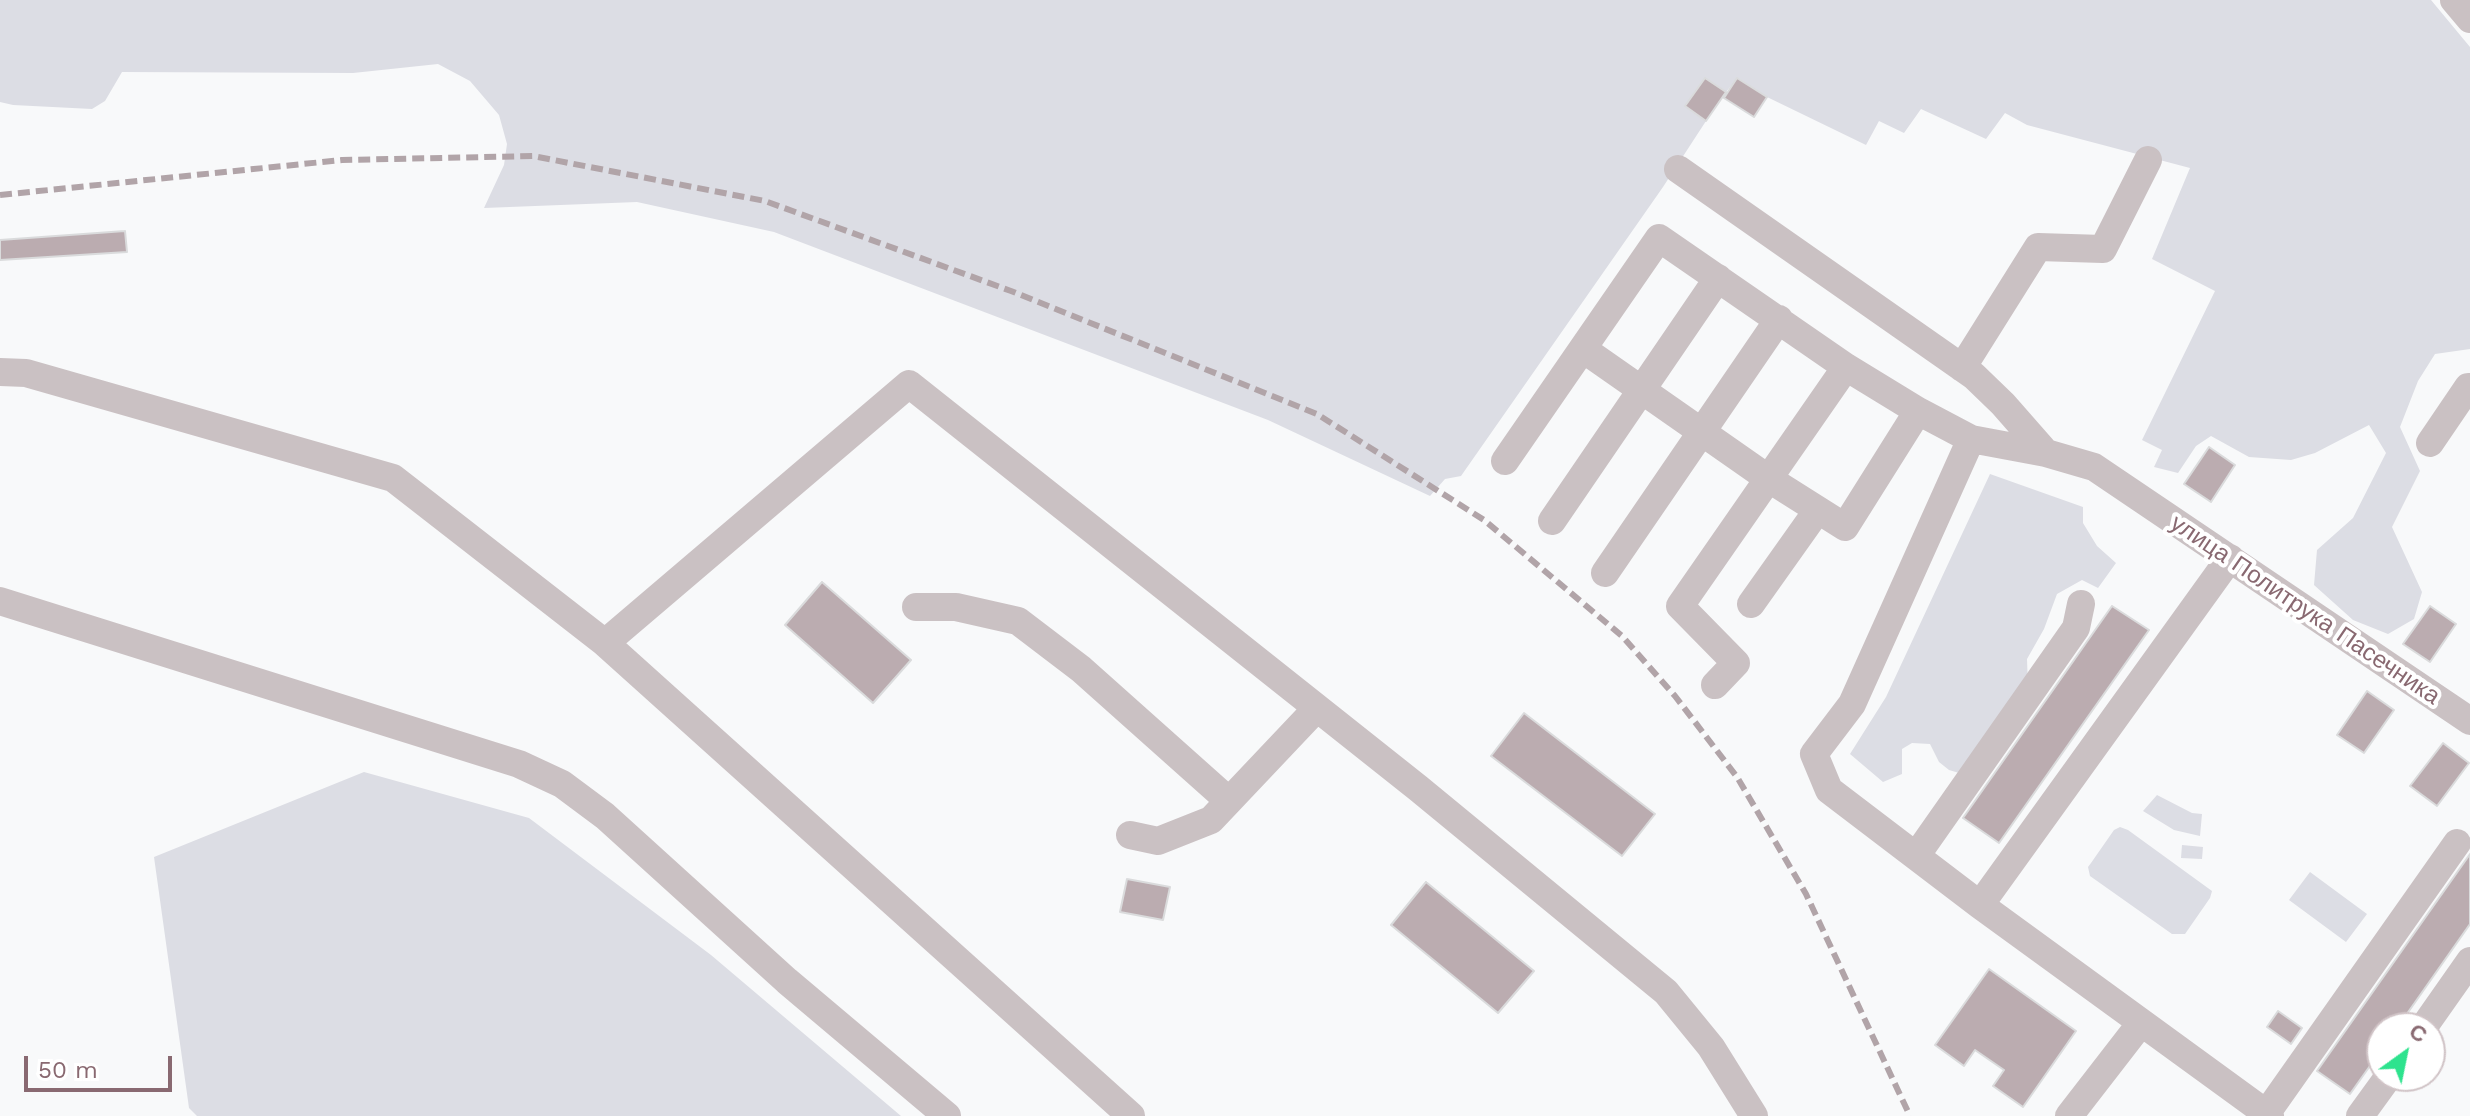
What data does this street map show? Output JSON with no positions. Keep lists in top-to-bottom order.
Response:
{
  "streets": {
    "street": ["улица Политрука Пасечника"]
  },
  "scale_bar": "50 m",
  "north": "top right"
}
